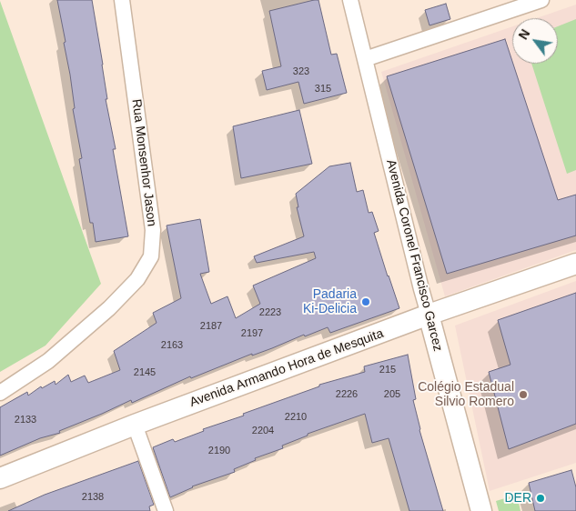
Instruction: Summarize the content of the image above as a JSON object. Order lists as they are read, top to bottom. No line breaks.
{"streets":{"main road":["Avenida Coronel Francisco Garcez","Avenida Armando Hora de Mesquita"],"street":["Rua Monsenhor Jason"]},"crossings":[["Avenida Coronel Francisco Garcez","Avenida Armando Hora de Mesquita"]],"places":["Padaria Ki-Delicia","Colégio Estadual Silvio Romero","DER"],"house_numbers":["323","315","2223","2187","2197","2163","215","2145","2226","205","2210","2133","2204","2190","2138"],"north":"top left"}
